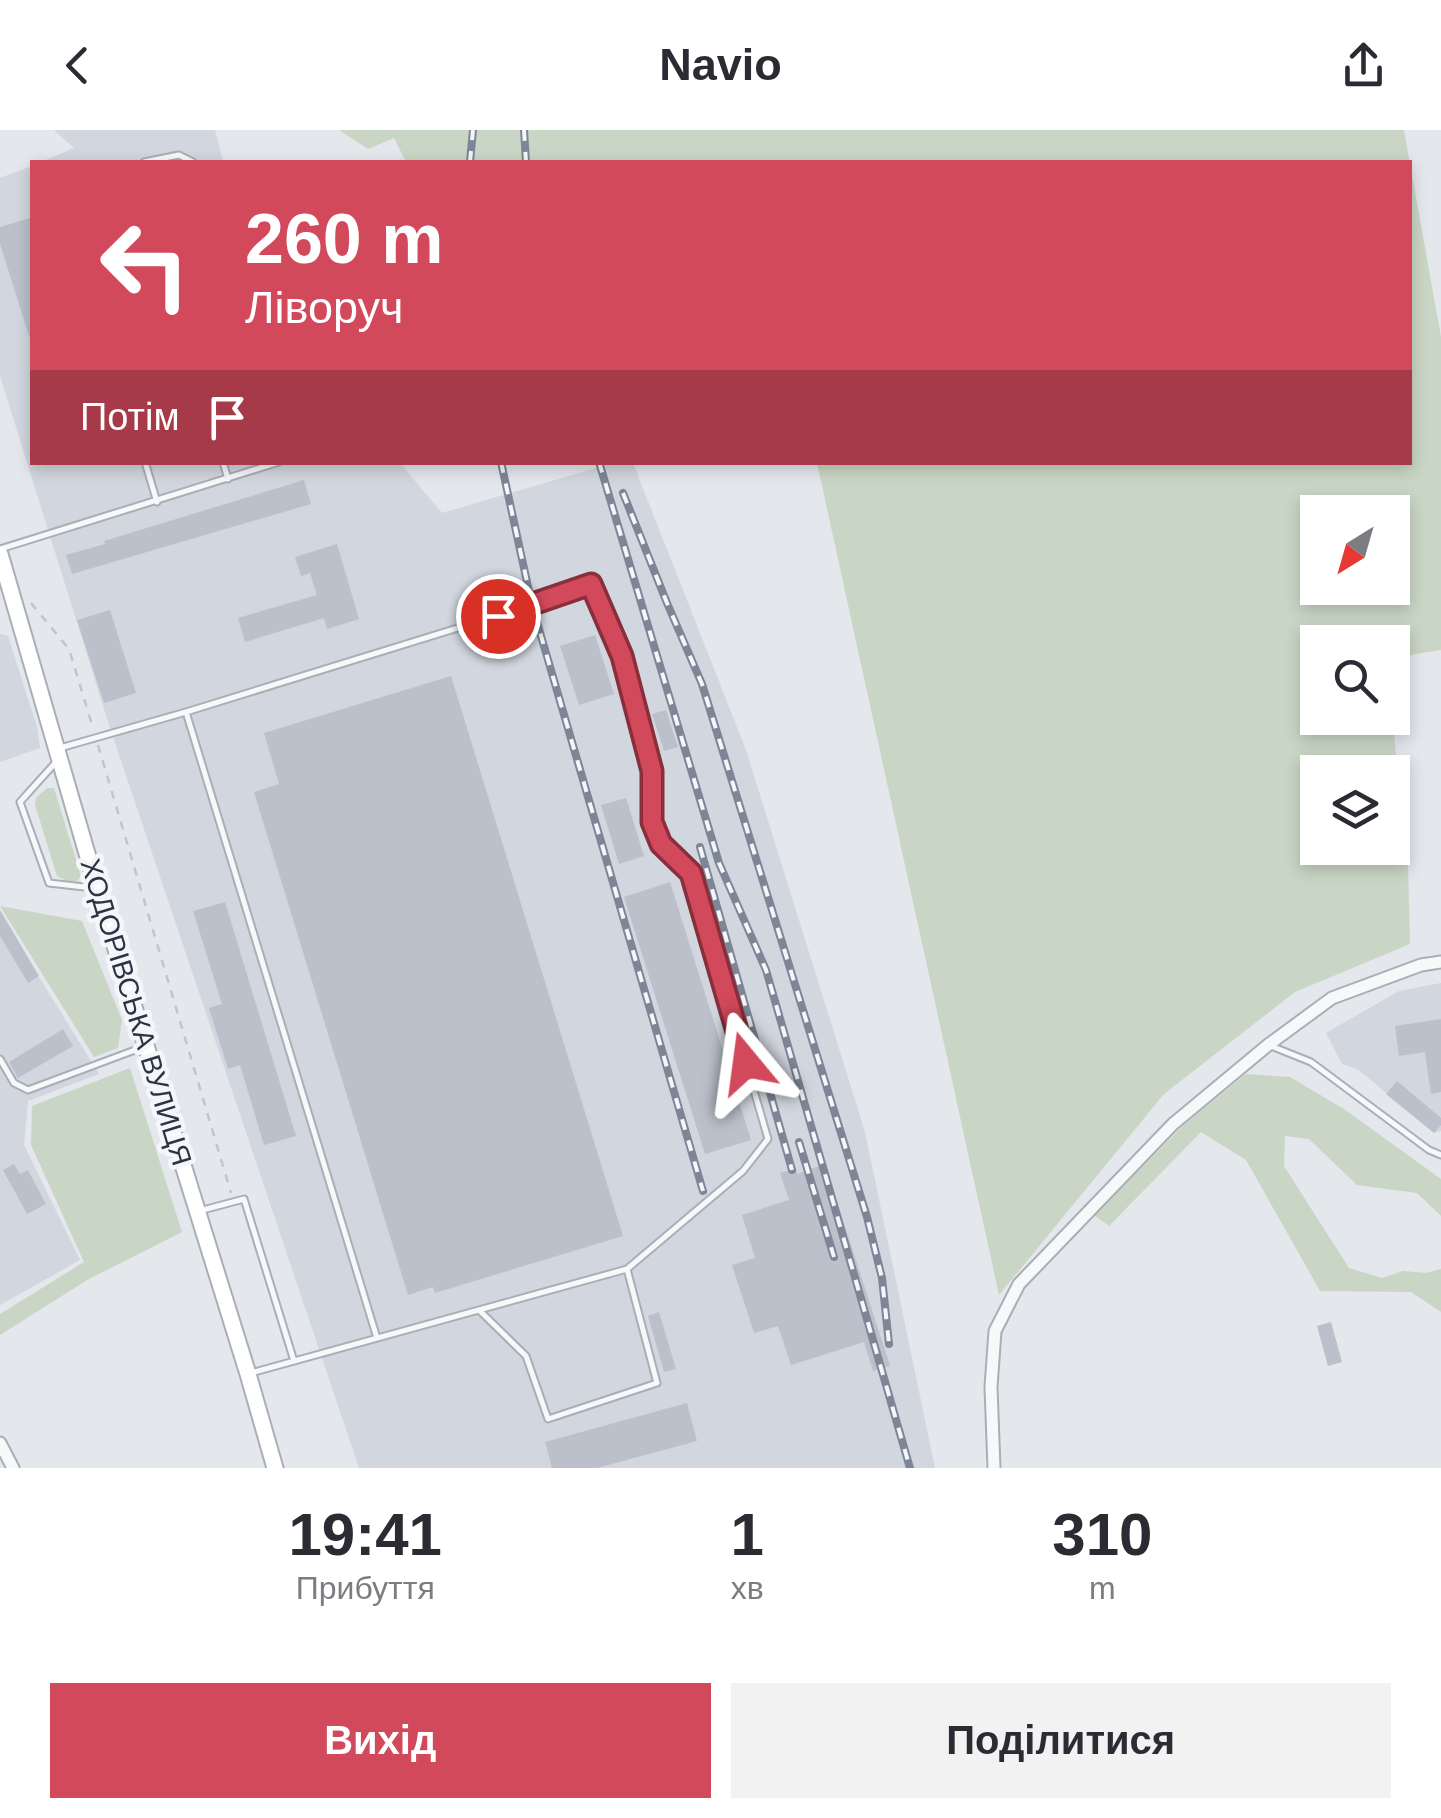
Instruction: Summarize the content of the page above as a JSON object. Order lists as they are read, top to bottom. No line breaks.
{"streets":{"main road":["ХОДОРІВСЬКА ВУЛИЦЯ"]},"north":"bottom left","page":{"header":"Navio","turn":["260 m","Ліворуч"],"then":"Потім","eta":["19:41","Прибуття","1","хв","310","m"],"buttons":["Вихід","Поділитися"]}}
